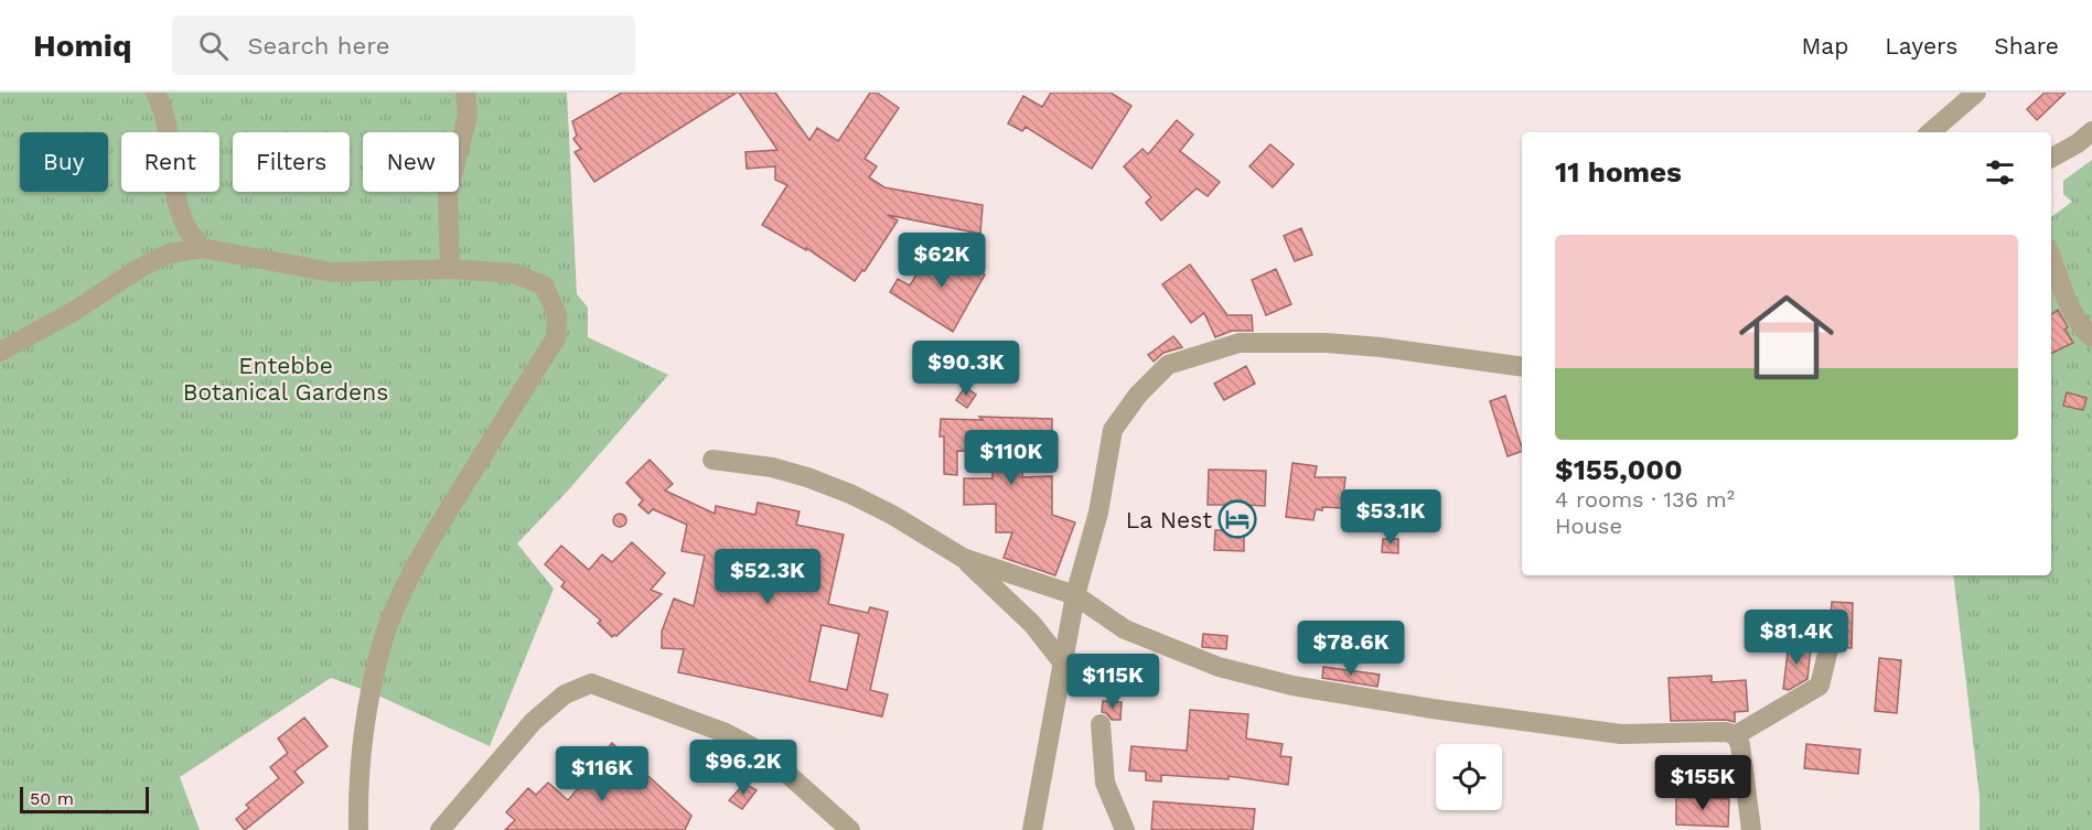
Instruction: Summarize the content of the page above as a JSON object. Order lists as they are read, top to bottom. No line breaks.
{"parks":["Entebbe Botanical Gardens"],"places":{"hotel":["La Nest"]},"scale_bar":"50 m","page":{"header":"Homiq","search":"Search here","nav":["Map","Layers","Share"],"chip":["Buy","Rent","Filters","New"],"heading":"11 homes","list":[{"name":"$155,000","note":"4 rooms · 136 m² · House"}],"price":["$62K","$90.3K","$110K","$53.1K","$52.3K","$81.4K","$78.6K","$115K","$96.2K","$116K","$155K"],"scale":"50 m"}}
